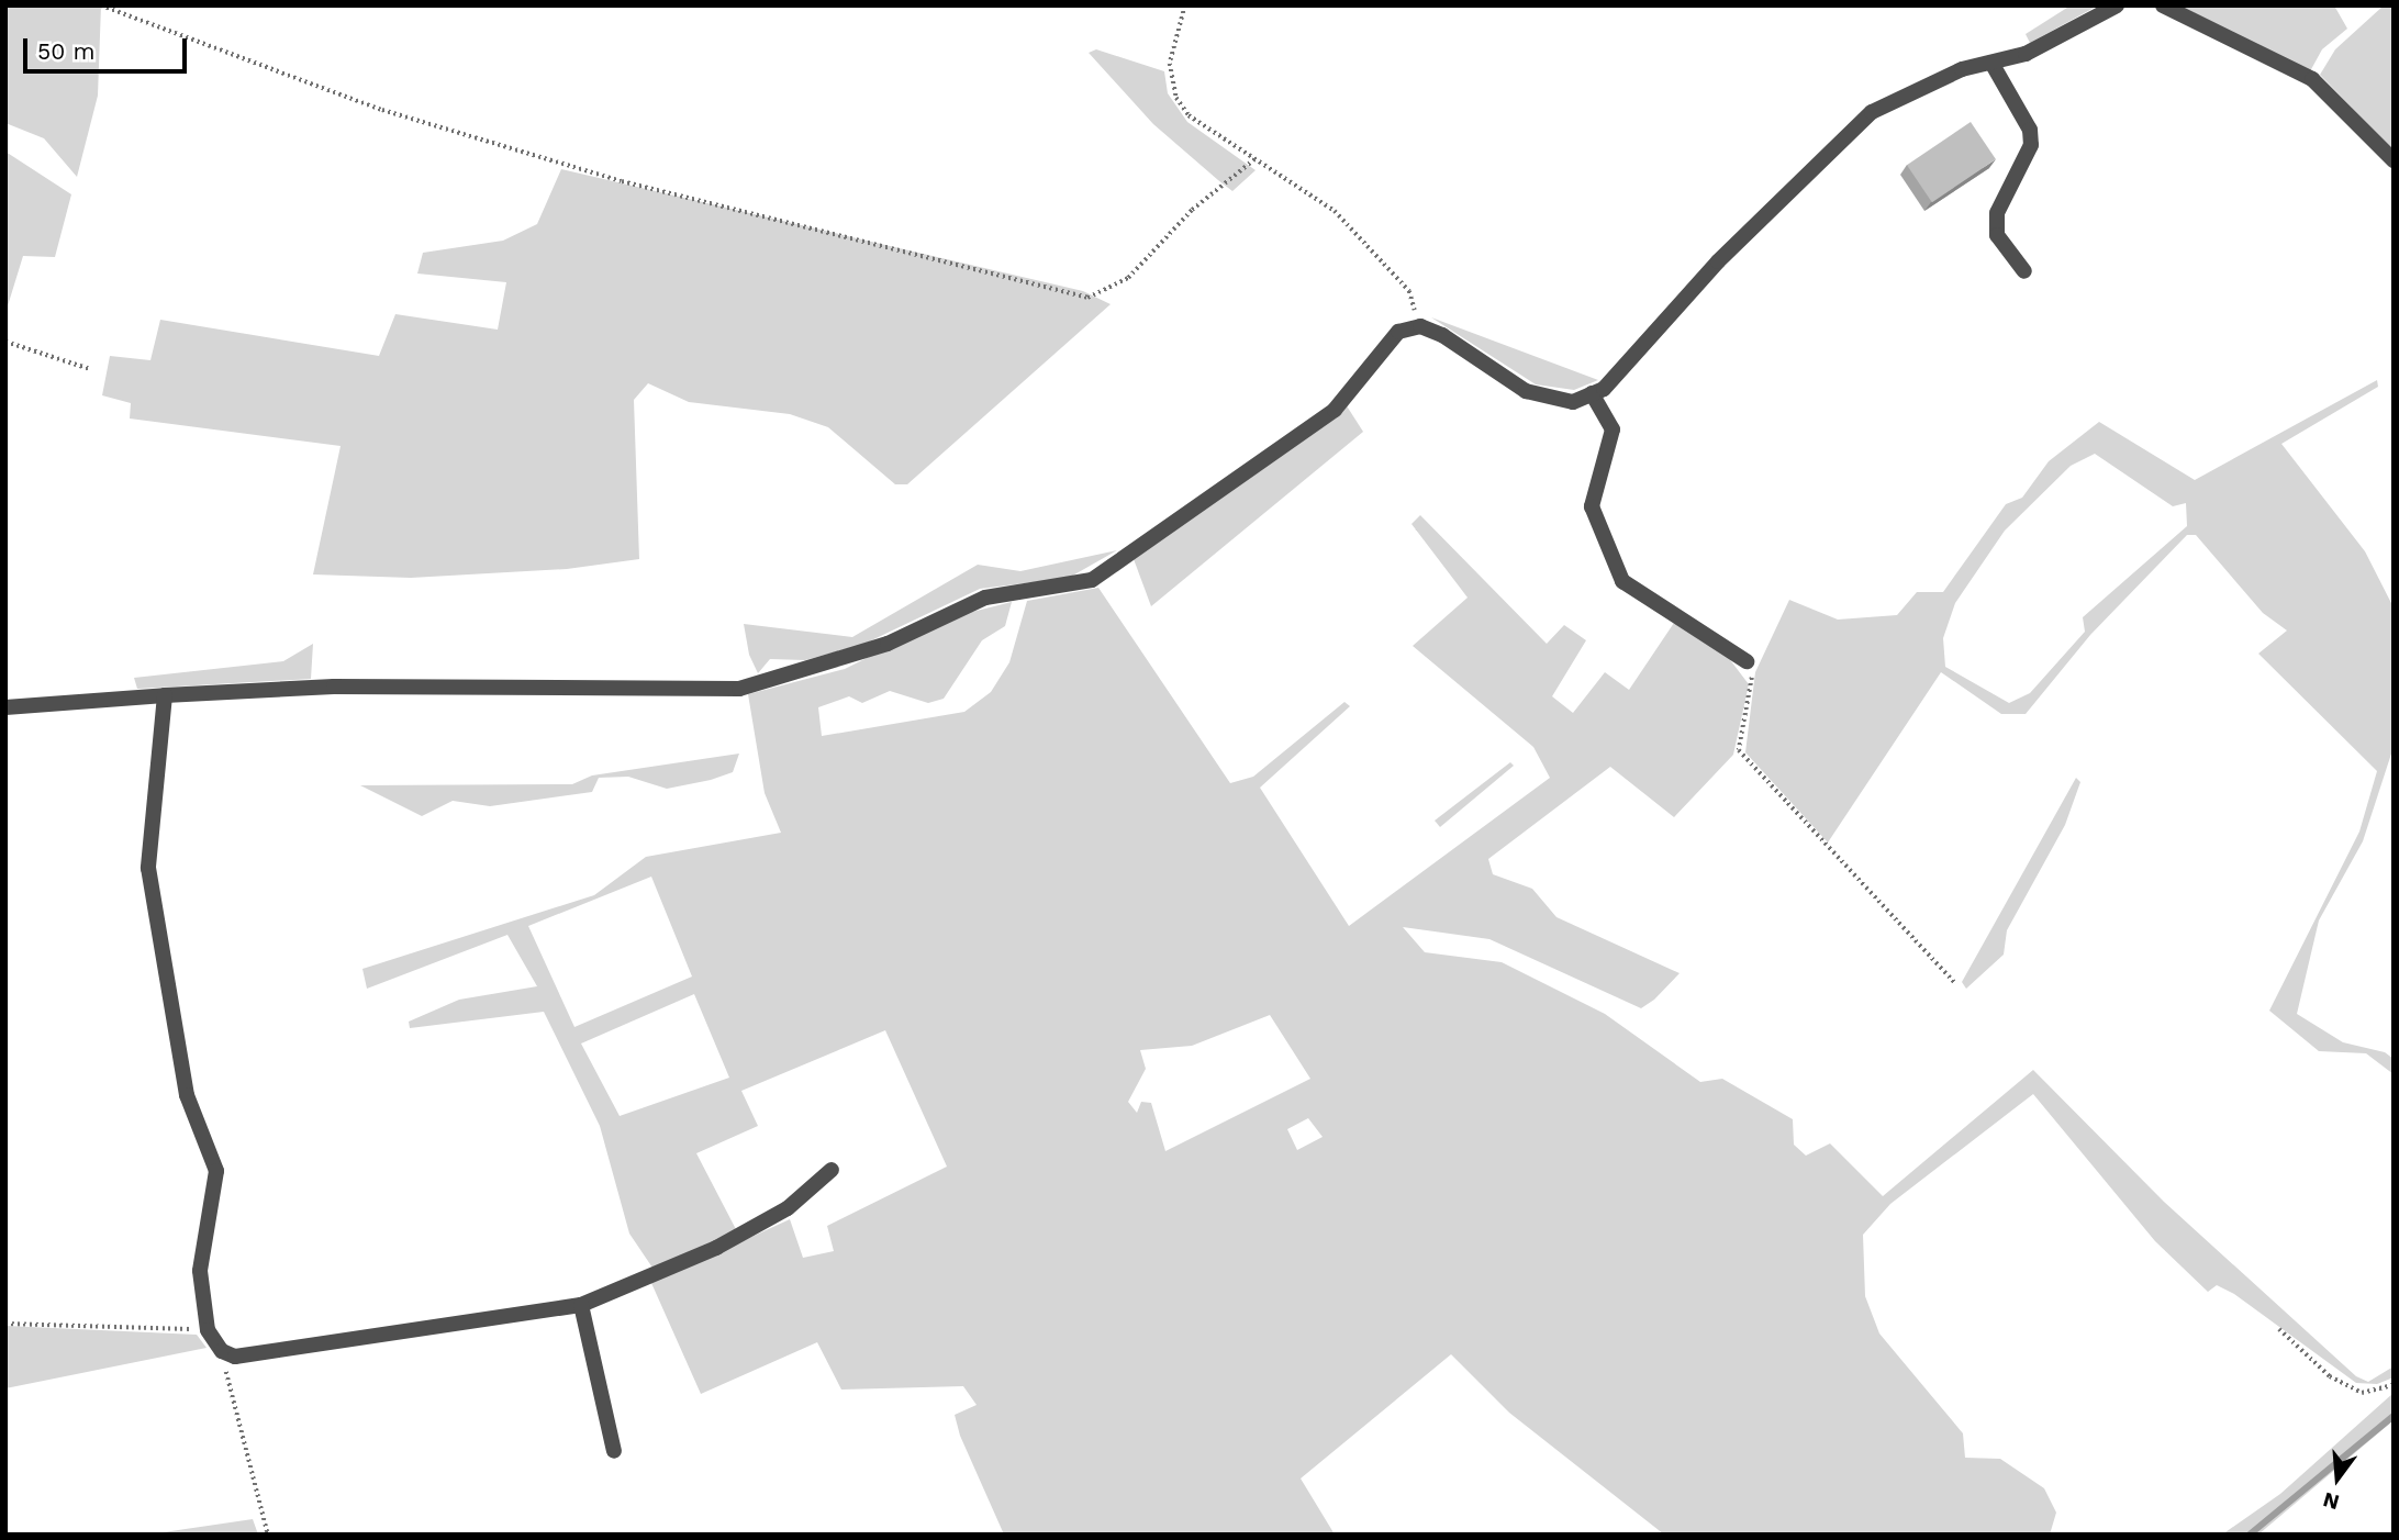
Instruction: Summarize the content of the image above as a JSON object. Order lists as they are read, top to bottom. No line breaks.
{"scale_bar":"50 m","north":"bottom"}
